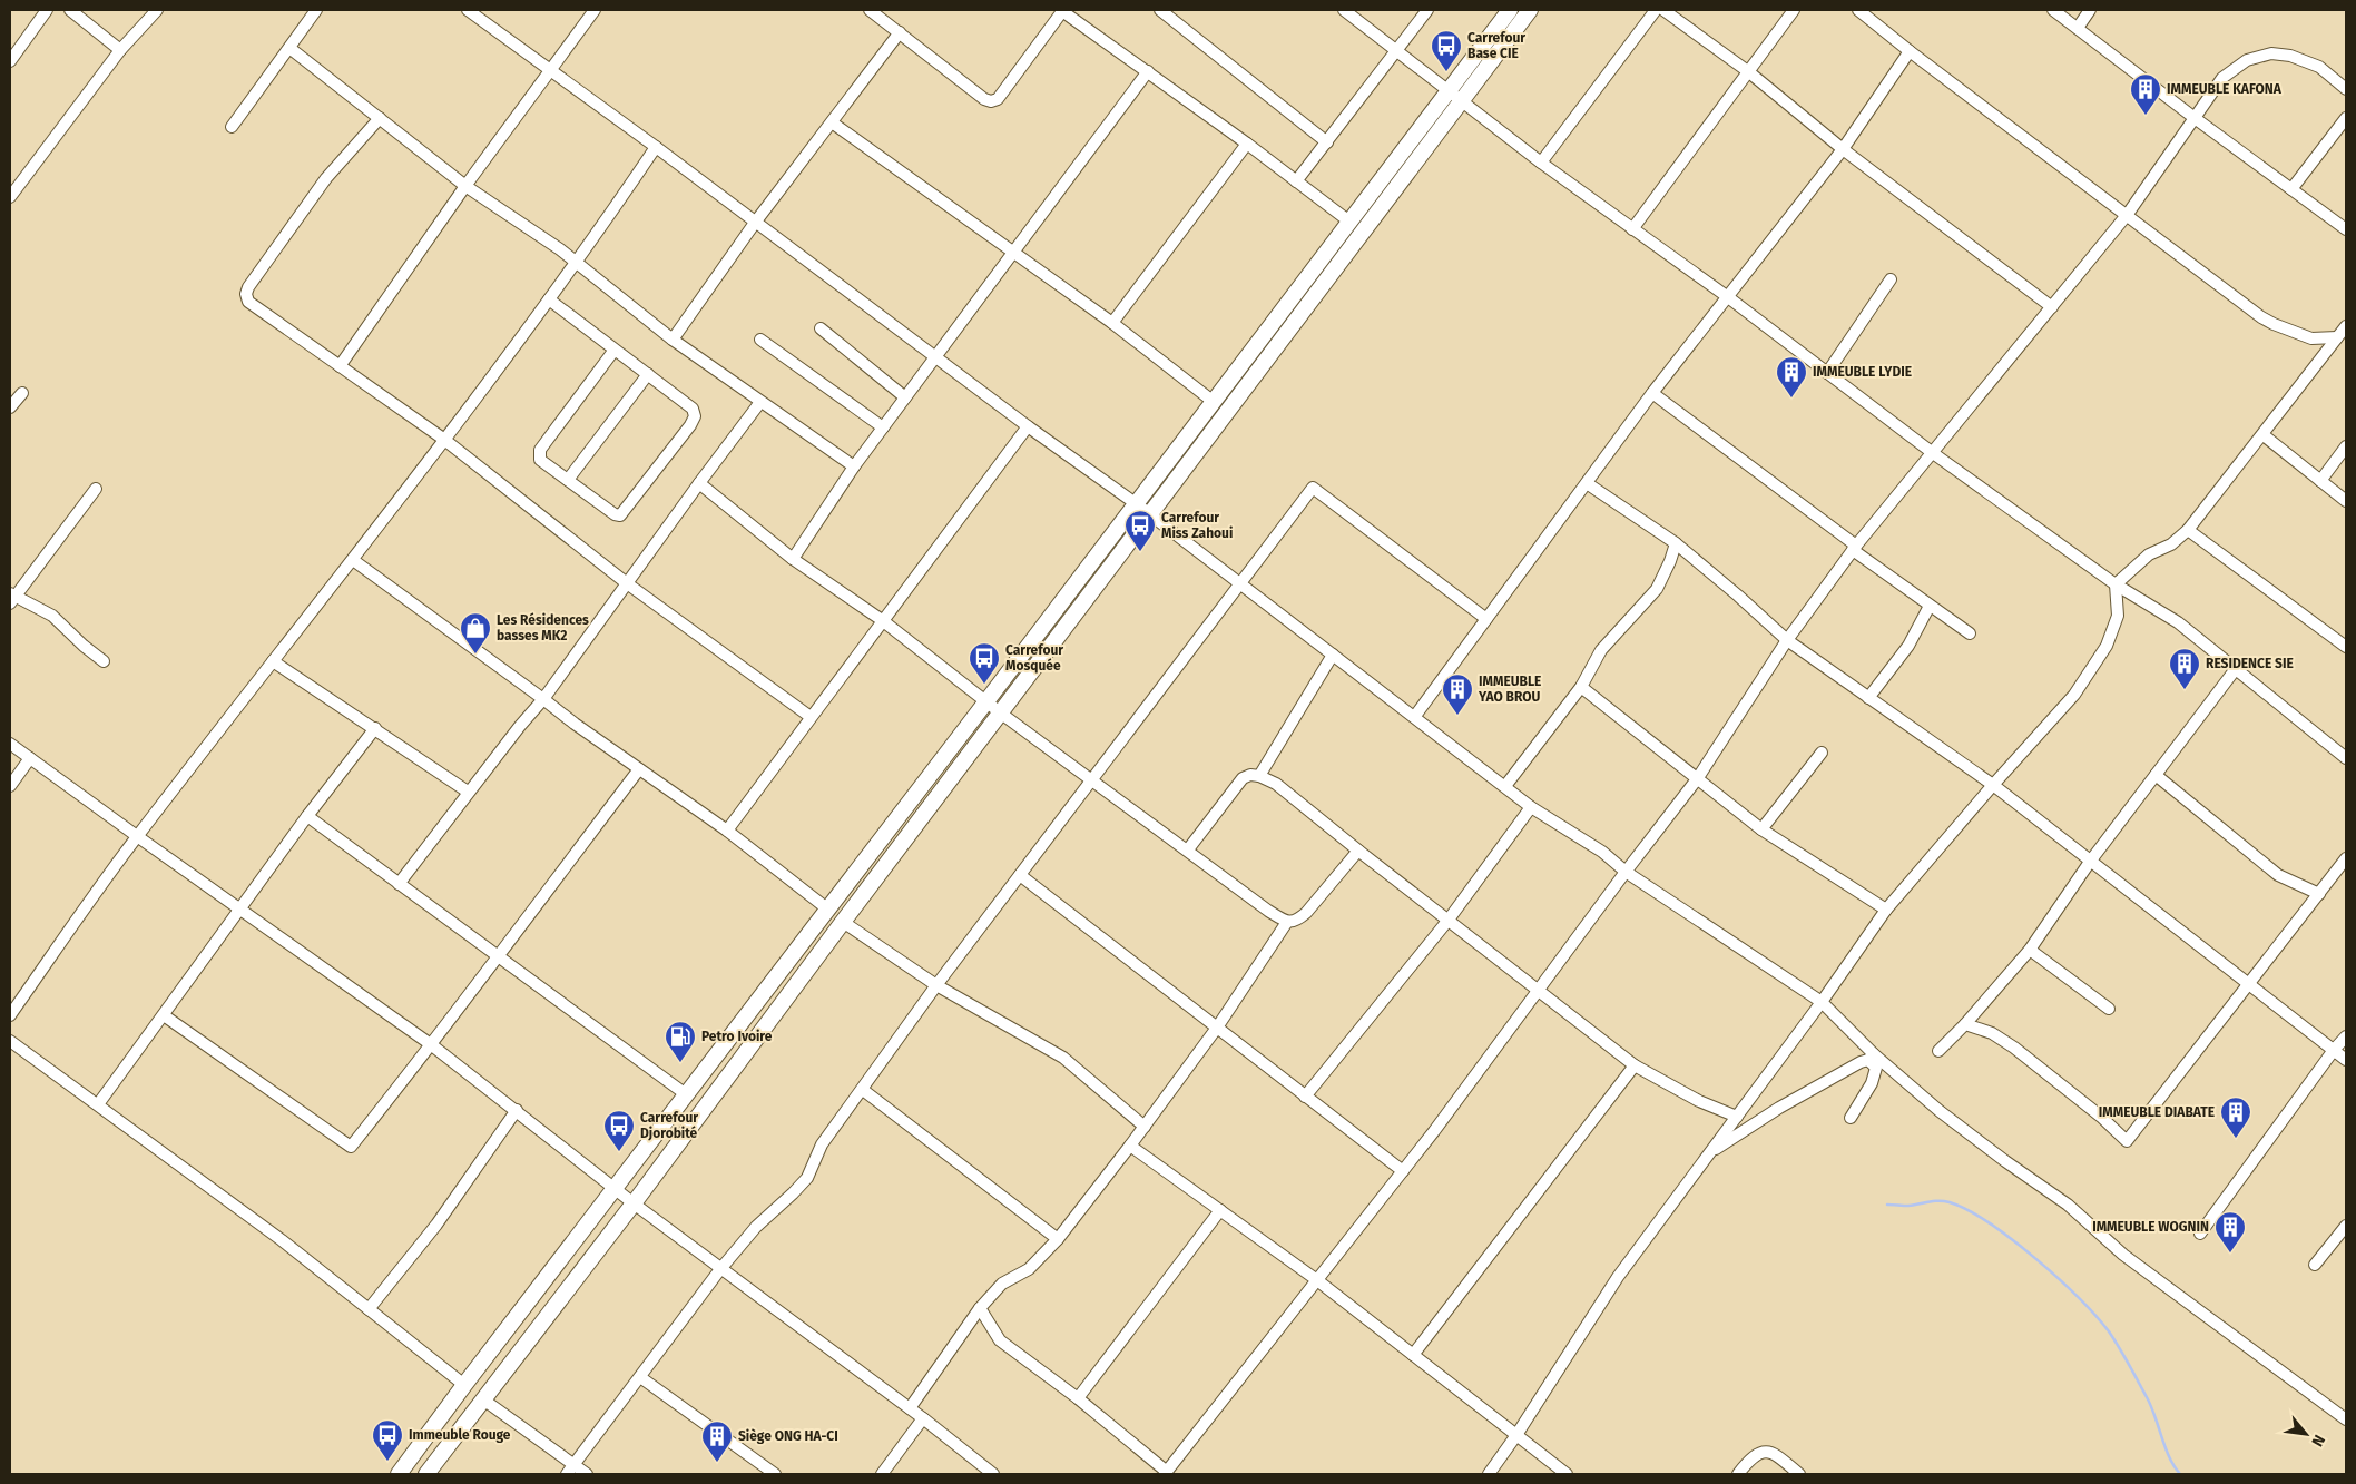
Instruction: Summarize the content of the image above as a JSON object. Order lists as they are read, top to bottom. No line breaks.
{"places":{"bus stop":["Carrefour Base CIE","Carrefour Miss Zahoui","Carrefour Mosquée","Carrefour Djorobité","Immeuble Rouge"],"building":["IMMEUBLE KAFONA","IMMEUBLE LYDIE","RESIDENCE SIE","IMMEUBLE YAO BROU","IMMEUBLE DIABATE","IMMEUBLE WOGNIN","Siège ONG HA-CI"],"shop":["Les Résidences basses MK2"],"fuel station":["Petro Ivoire"]},"north":"bottom right"}
